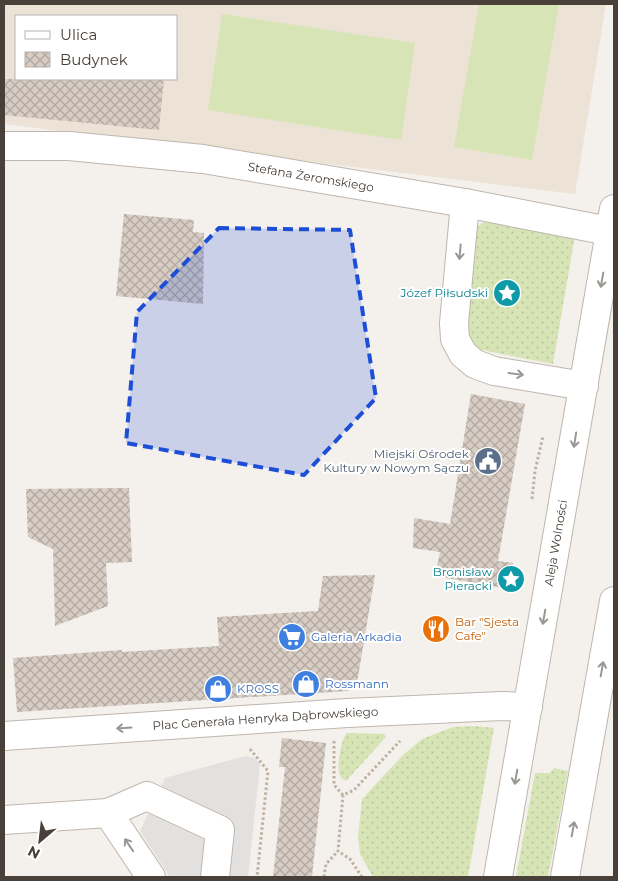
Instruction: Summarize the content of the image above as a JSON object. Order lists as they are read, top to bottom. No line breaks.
{"streets":{"street":["Stefana Żeromskiego","Aleja Wolności","Plac Generała Henryka Dąbrowskiego"]},"crossings":[["Stefana Żeromskiego","Aleja Wolności"],["Aleja Wolności","Plac Generała Henryka Dąbrowskiego"]],"one_way":["Plac Generała Henryka Dąbrowskiego"],"places":{"place":["Józef Piłsudski","Bronisław Pieracki"],"public building":["Miejski Ośrodek Kultury w Nowym Sączu"],"restaurant":["Bar \"Sjesta Cafe\""],"supermarket":["Galeria Arkadia"],"shop":["Rossmann","KROSS"]},"legend":["Ulica","Budynek"],"north":"bottom left"}
